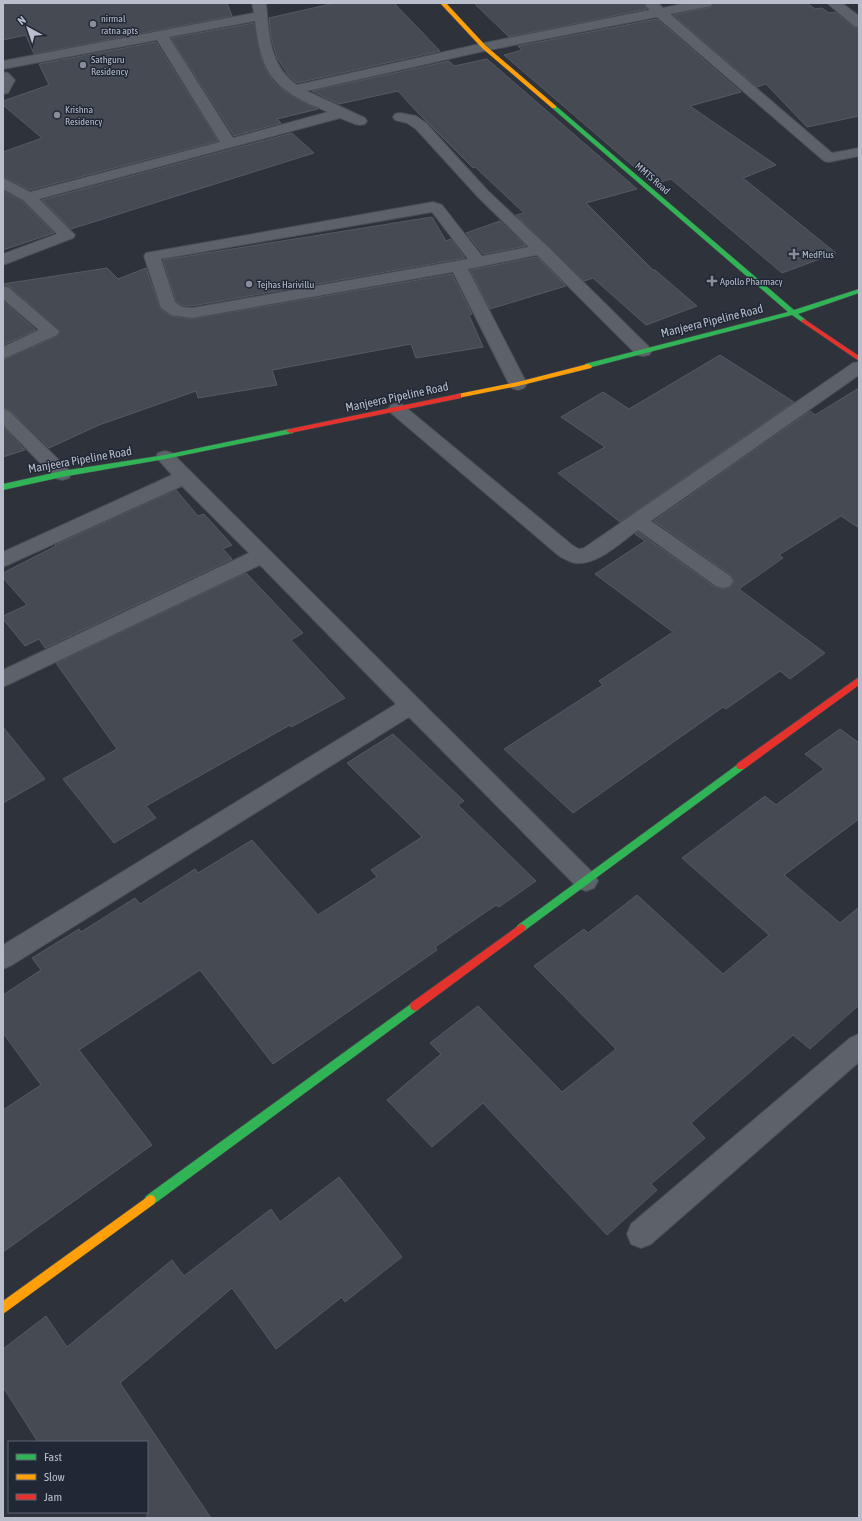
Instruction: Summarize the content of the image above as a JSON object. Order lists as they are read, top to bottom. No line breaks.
{"streets":{"street":["MMTS Road","Manjeera Pipeline Road"]},"crossings":[["MMTS Road","Manjeera Pipeline Road"]],"places":{"other":["nirmal ratna apts","Sathguru Residency","Krishna Residency","Tejhas Harivillu"],"health":["MedPlus","Apollo Pharmacy"]},"legend":["Fast","Slow","Jam"],"north":"top left"}
